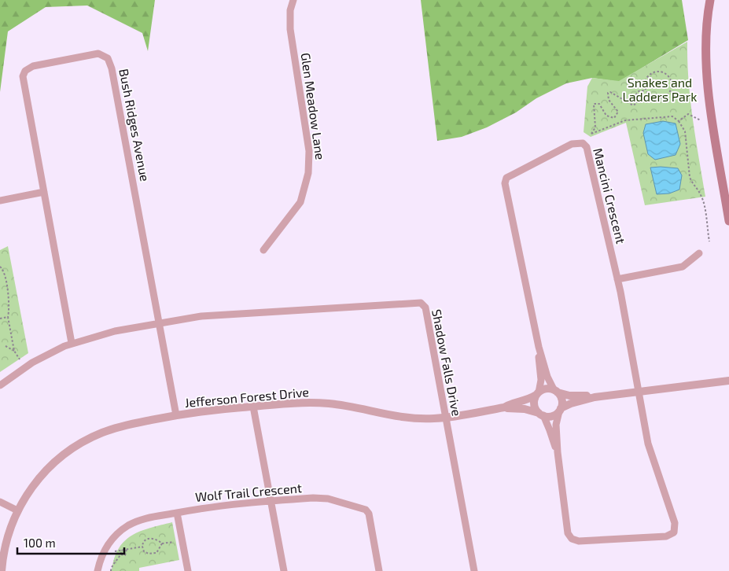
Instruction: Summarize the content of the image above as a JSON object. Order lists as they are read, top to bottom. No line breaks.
{"streets":{"street":["Glen Meadow Lane","Bush Ridges Avenue","Mancini Crescent","Shadow Falls Drive","Jefferson Forest Drive","Wolf Trail Crescent"]},"crossings":[["Bush Ridges Avenue","Shadow Falls Drive"],["Bush Ridges Avenue","Jefferson Forest Drive"],["Mancini Crescent","Jefferson Forest Drive"],["Shadow Falls Drive","Jefferson Forest Drive"]],"parks":["Snakes and Ladders Park"],"scale_bar":"100 m"}
